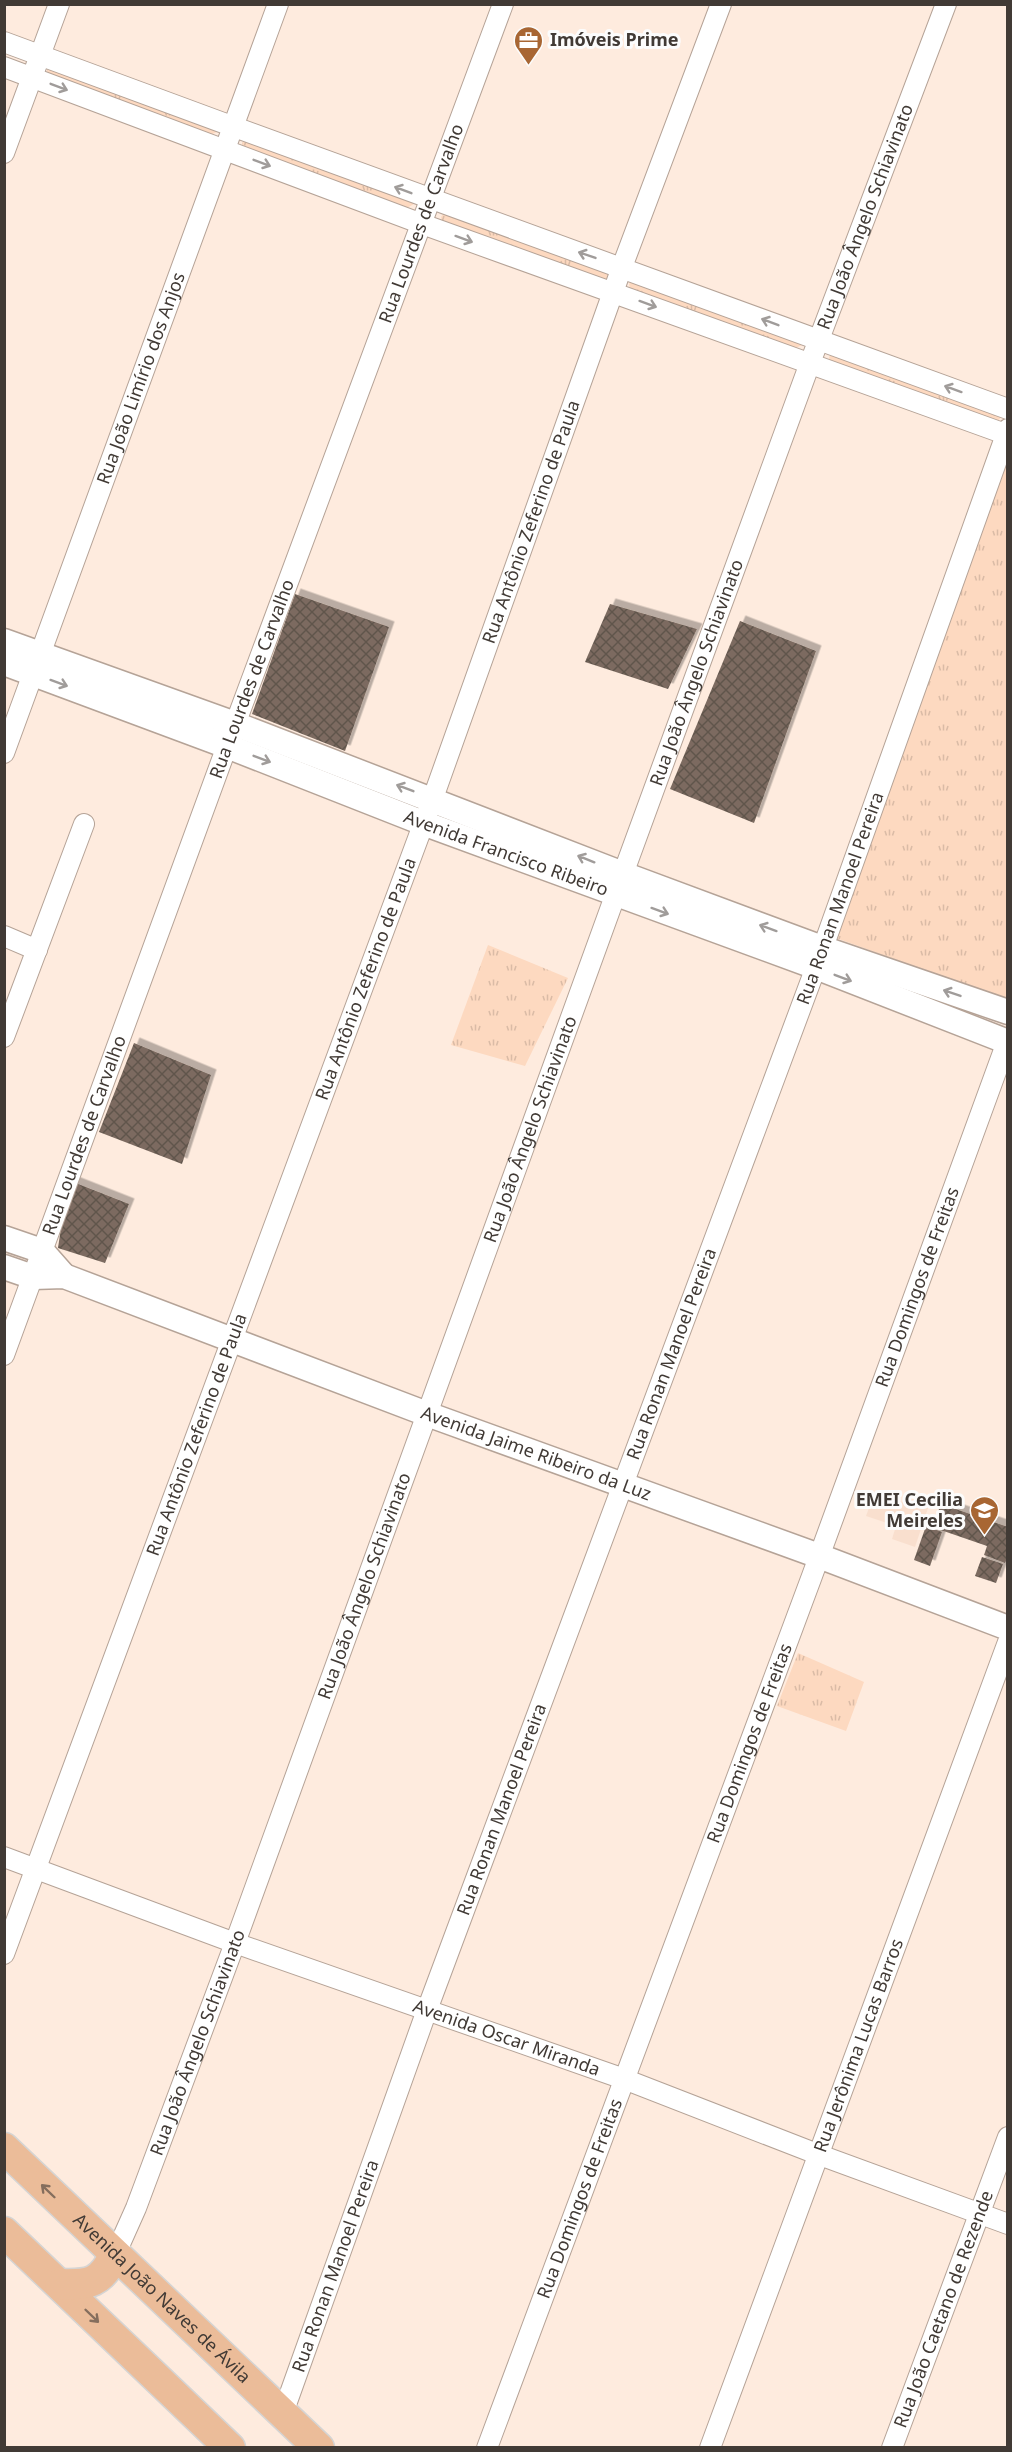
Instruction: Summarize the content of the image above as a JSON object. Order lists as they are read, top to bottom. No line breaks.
{"streets":{"main road":["Avenida João Naves de Ávila"],"street":["Rua João Ângelo Schiavinato","Rua Lourdes de Carvalho","Rua João Limírio dos Anjos","Rua Antônio Zeferino de Paula","Avenida Francisco Ribeiro","Rua Ronan Manoel Pereira","Rua Domingos de Freitas","Avenida Jaime Ribeiro da Luz","Avenida Oscar Miranda","Rua Jerônima Lucas Barros","Rua João Caetano de Rezende"]},"crossings":[["Rua João Ângelo Schiavinato","Avenida Francisco Ribeiro"],["Rua João Ângelo Schiavinato","Avenida Jaime Ribeiro da Luz"],["Rua João Ângelo Schiavinato","Avenida Oscar Miranda"],["Rua João Ângelo Schiavinato","Avenida João Naves de Ávila"],["Rua Lourdes de Carvalho","Avenida Francisco Ribeiro"],["Rua Lourdes de Carvalho","Avenida Jaime Ribeiro da Luz"],["Rua João Limírio dos Anjos","Avenida Francisco Ribeiro"],["Rua Antônio Zeferino de Paula","Avenida Francisco Ribeiro"],["Rua Antônio Zeferino de Paula","Avenida Jaime Ribeiro da Luz"],["Rua Antônio Zeferino de Paula","Avenida Oscar Miranda"],["Avenida Francisco Ribeiro","Rua Ronan Manoel Pereira"],["Avenida Francisco Ribeiro","Rua Domingos de Freitas"],["Rua Ronan Manoel Pereira","Avenida Jaime Ribeiro da Luz"],["Rua Ronan Manoel Pereira","Avenida Oscar Miranda"],["Rua Ronan Manoel Pereira","Avenida João Naves de Ávila"],["Rua Domingos de Freitas","Avenida Jaime Ribeiro da Luz"],["Rua Domingos de Freitas","Avenida Oscar Miranda"],["Avenida Oscar Miranda","Rua Jerônima Lucas Barros"],["Avenida Oscar Miranda","Rua João Caetano de Rezende"]],"places":{"office":["Imóveis Prime"],"school or university":["EMEI Cecilia Meireles"]}}
